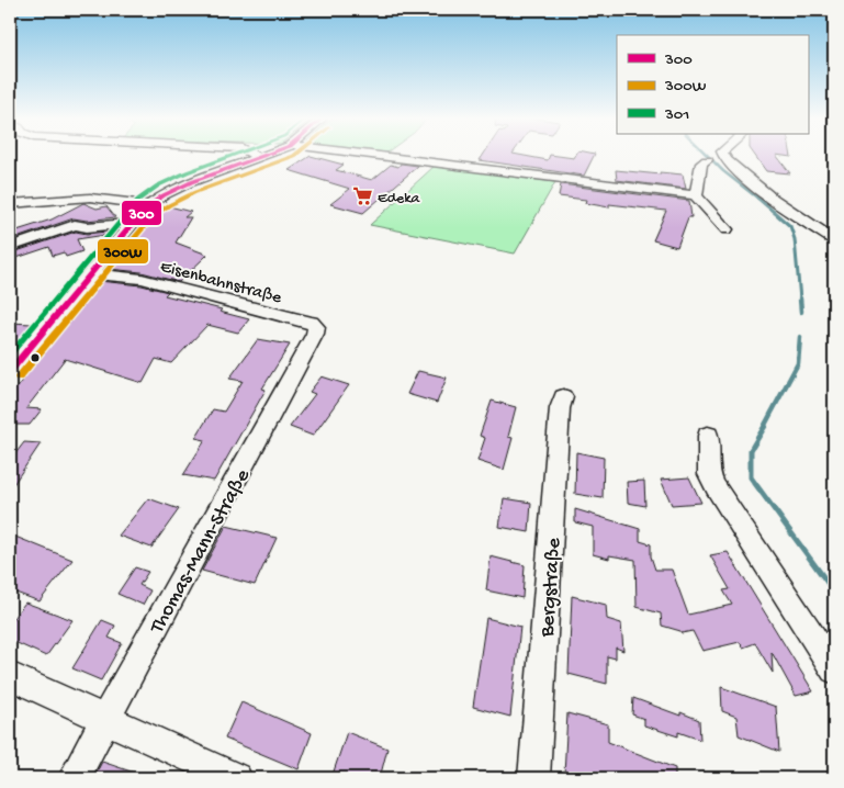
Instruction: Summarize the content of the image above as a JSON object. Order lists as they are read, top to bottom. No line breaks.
{"streets":{"street":["Eisenbahnstraße","Thomas-Mann-Straße","Bergstraße"]},"crossings":[["Eisenbahnstraße","Thomas-Mann-Straße"]],"places":{"supermarket":["Edeka"]},"lines":["transit line 300","transit line 300W","transit line 301"],"legend":["300","300W","301"]}
